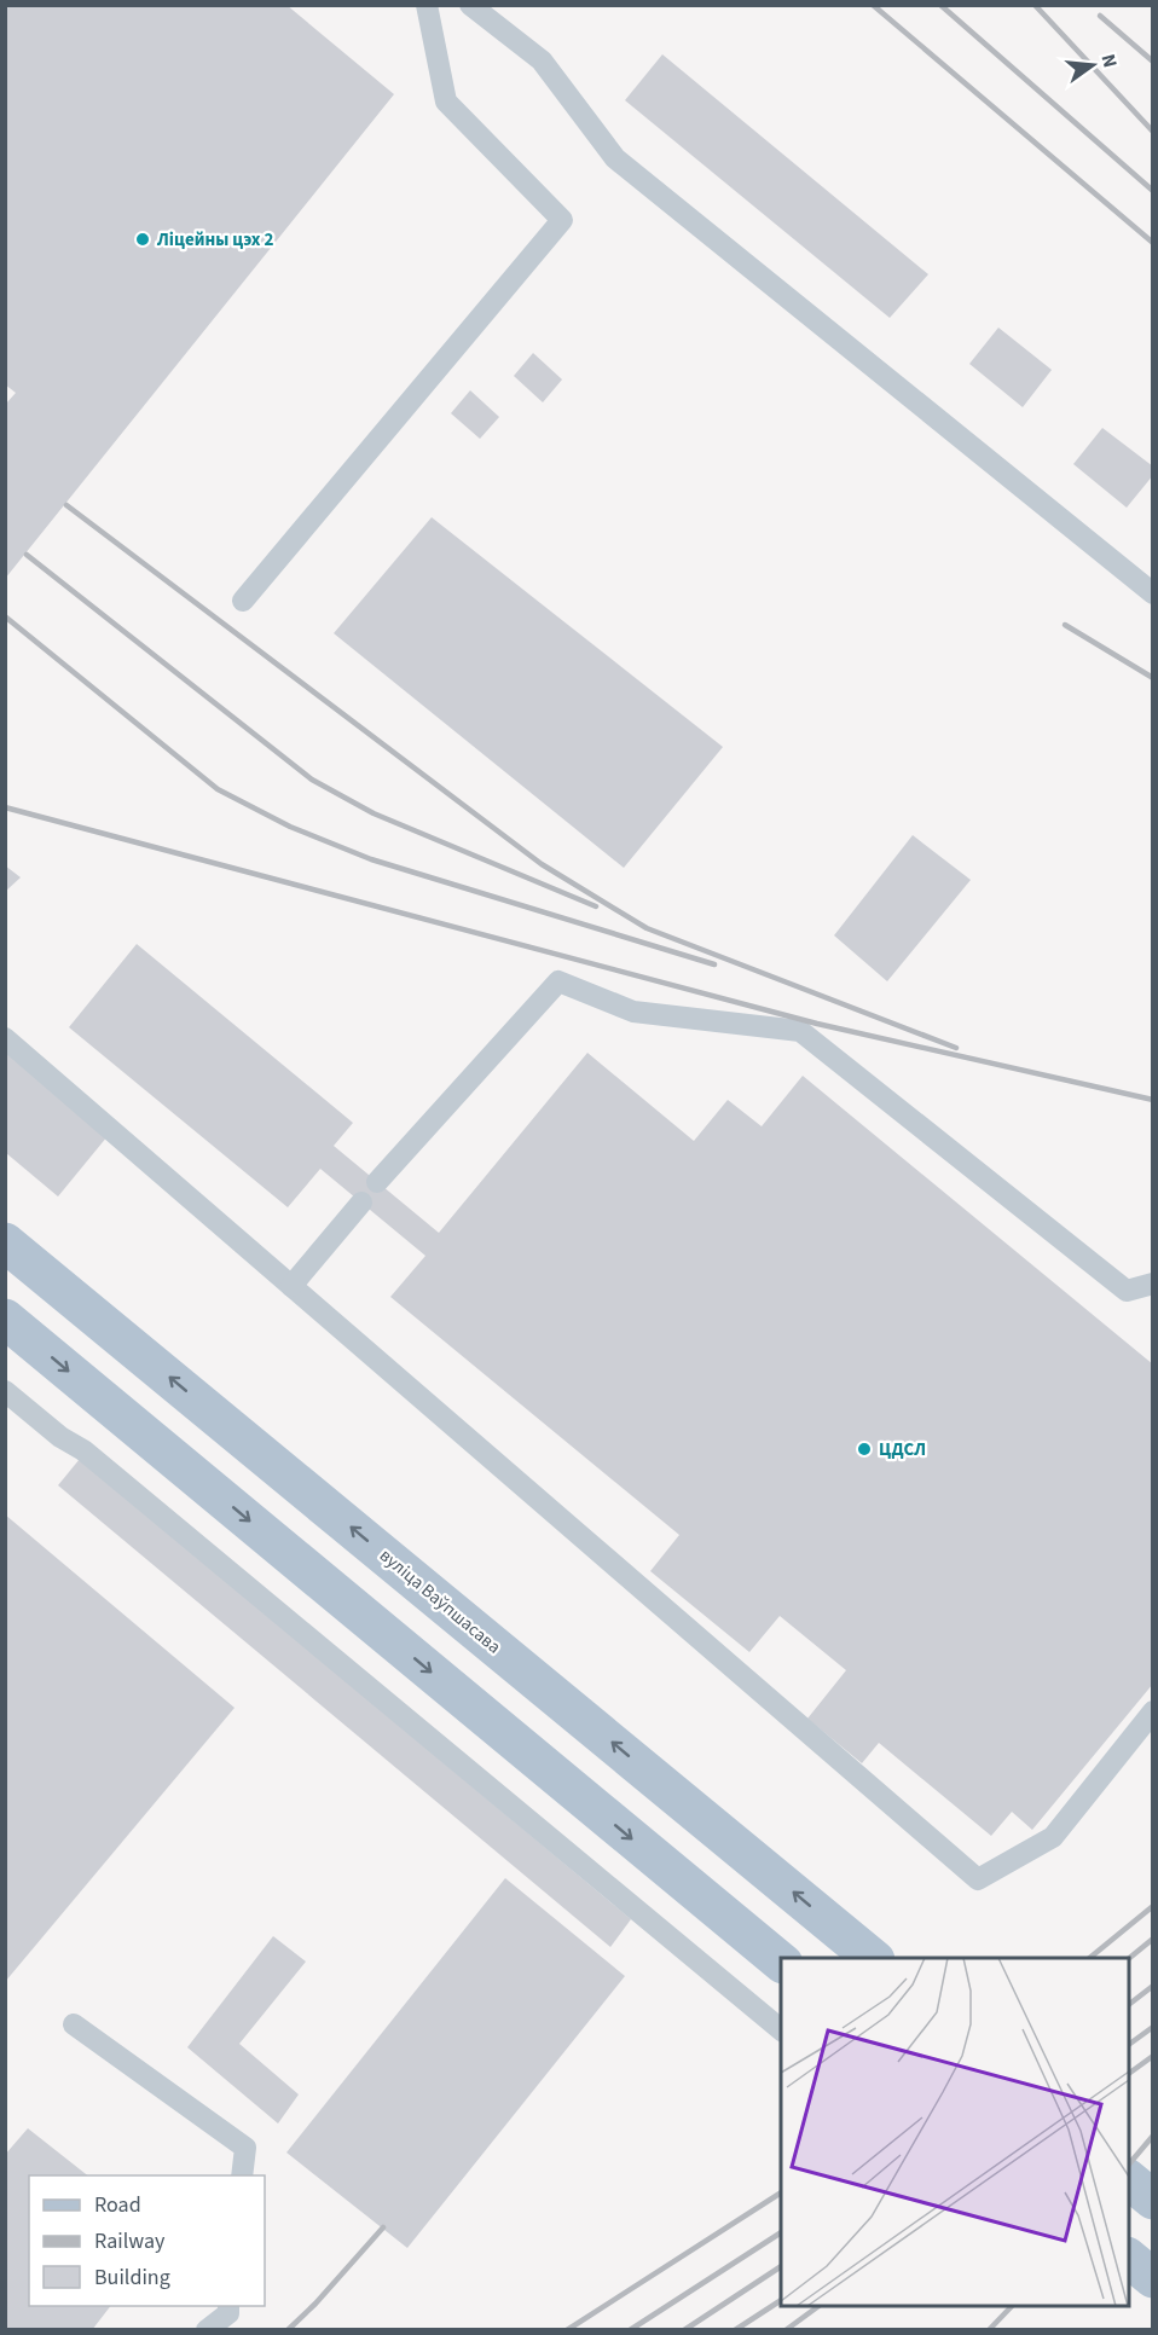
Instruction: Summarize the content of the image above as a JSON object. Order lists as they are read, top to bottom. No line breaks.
{"streets":{"main road":["вуліца Ваўпшасава"]},"places":["Ліцейны цэх 2","ЦДСЛ"],"legend":["Road","Railway","Building"],"north":"right"}
